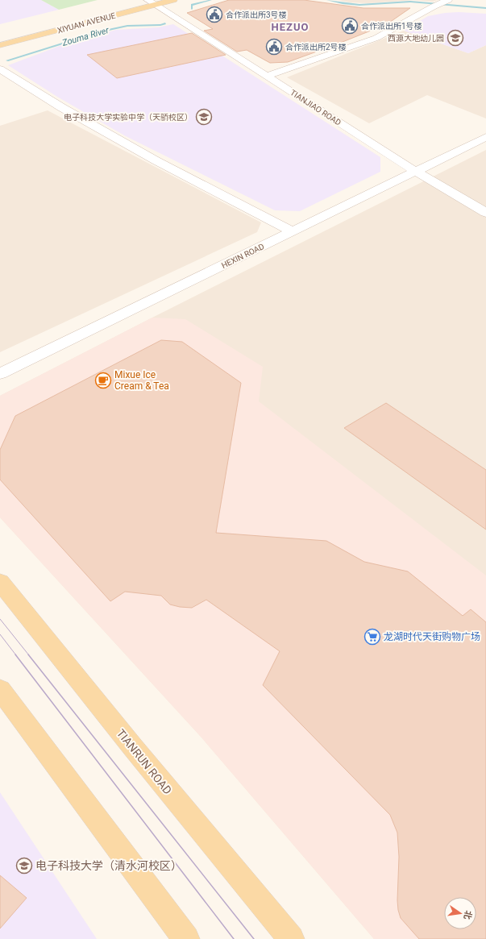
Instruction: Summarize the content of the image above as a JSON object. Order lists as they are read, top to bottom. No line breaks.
{"streets":{"main road":["XIYUAN AVENUE","TIANRUN ROAD"],"street":["TIANJIAO ROAD","HEXIN ROAD"]},"crossings":[["XIYUAN AVENUE","TIANJIAO ROAD"],["TIANJIAO ROAD","HEXIN ROAD"]],"districts":["HEZUO"],"water":["Zouma River"],"places":{"public building":["合作派出所3号楼","合作派出所1号楼","合作派出所2号楼"],"school or university":["西源大地幼儿园","电子科技大学实验中学（天骄校区）","电子科技大学（清水河校区）"],"cafe":["Mixue Ice Cream & Tea"],"supermarket":["龙湖时代天街购物广场"]},"north":"right"}
